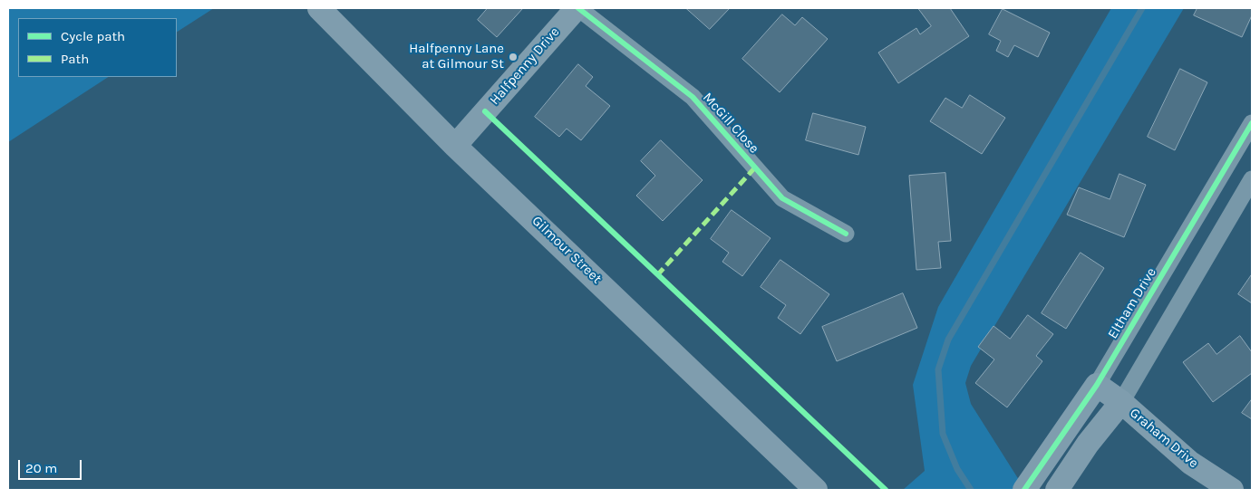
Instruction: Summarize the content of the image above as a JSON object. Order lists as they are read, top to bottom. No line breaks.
{"streets":{"main road":["Halfpenny Drive","Gilmour Street","Eltham Drive","Graham Drive"],"street":["McGill Close"]},"crossings":[["Halfpenny Drive","McGill Close"],["Halfpenny Drive","Gilmour Street"],["Eltham Drive","Graham Drive"]],"places":["Halfpenny Lane at Gilmour St"],"legend":["Cycle path","Path"],"scale_bar":"20 m"}
